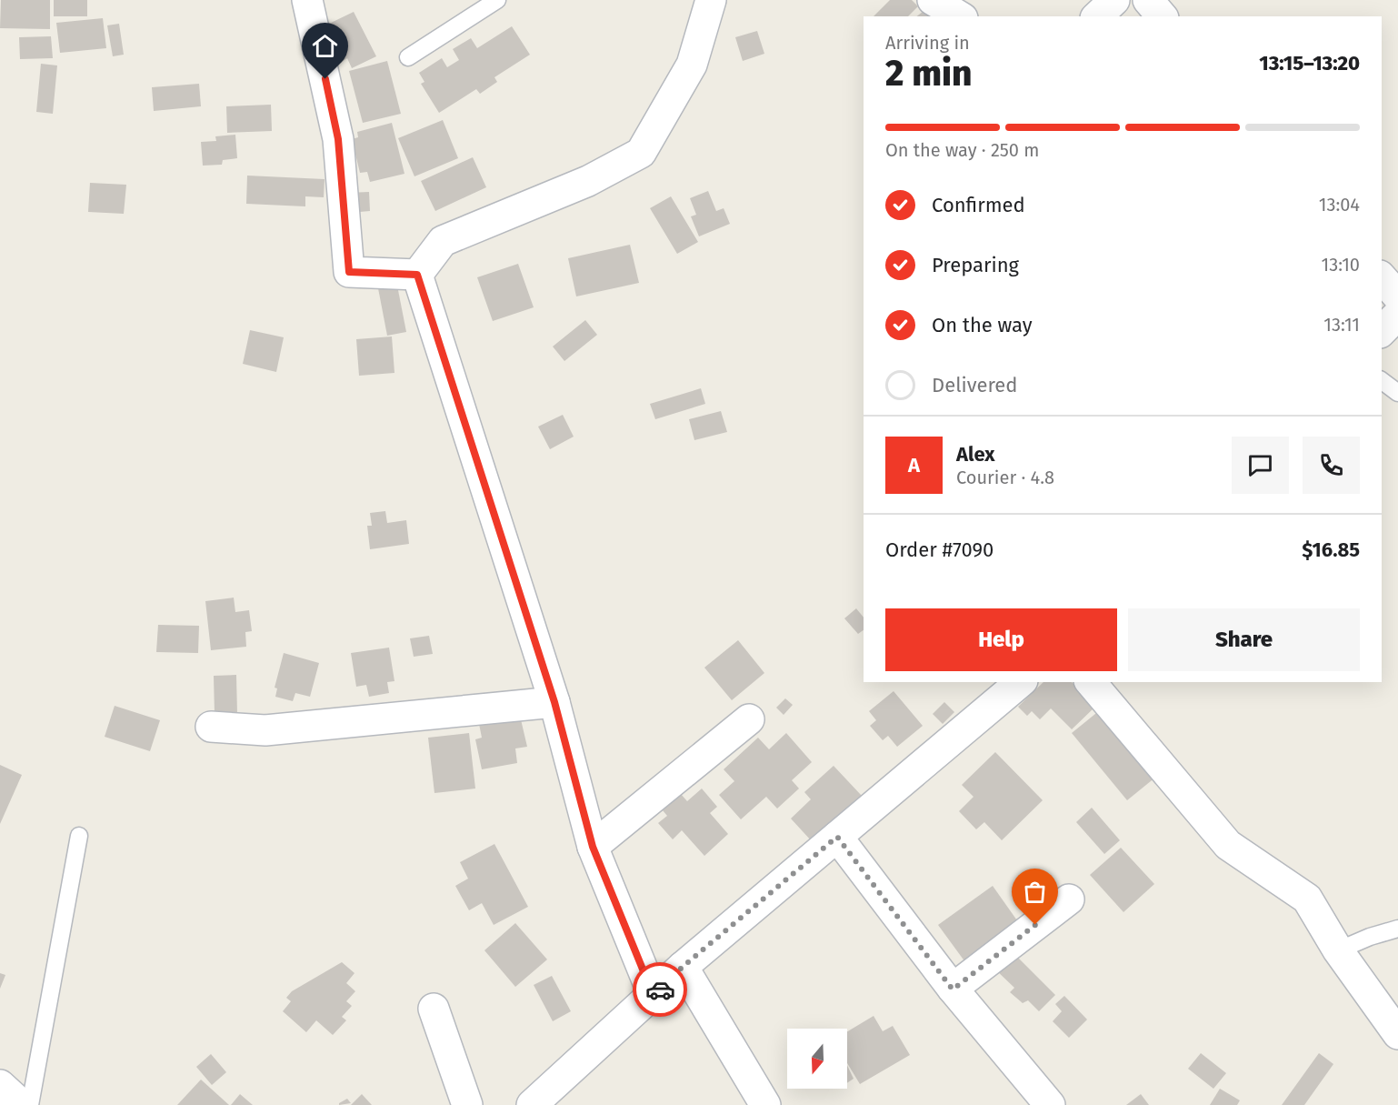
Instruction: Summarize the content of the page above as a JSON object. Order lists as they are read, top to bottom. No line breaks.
{"north":"bottom","page":{"heading":["2 min","Arriving in","13:15–13:20"],"panel":["Alex","Courier · 4.8","Order #7090","$16.85"],"bar":"On the way · 250 m","list":[["Confirmed","13:04"],["Preparing","13:10"],["On the way","13:11"],"Delivered"],"round":"A","buttons":["Help","Share"]}}
